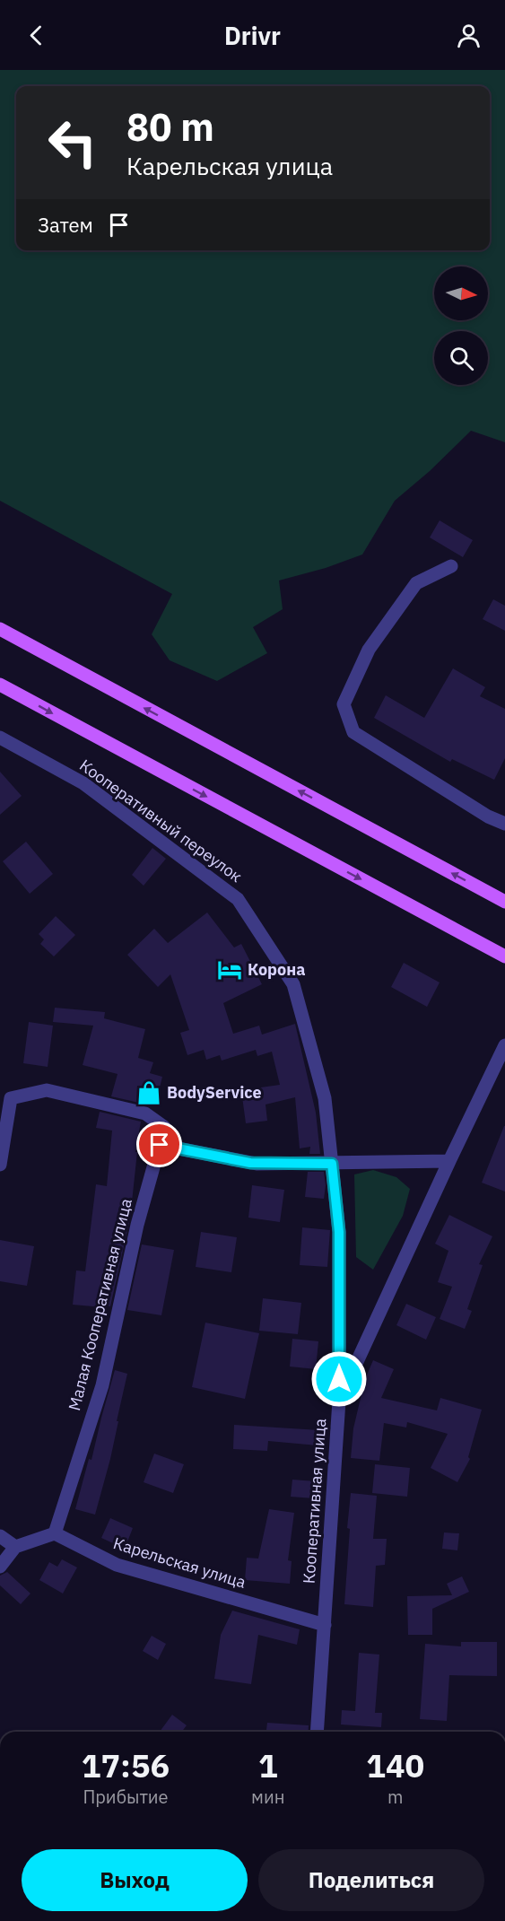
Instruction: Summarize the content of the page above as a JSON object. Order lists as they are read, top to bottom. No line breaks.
{"streets":{"street":["Кооперативный переулок","Малая Кооперативная улица","Кооперативная улица","Карельская улица"]},"crossings":[["Кооперативный переулок","Кооперативная улица"],["Малая Кооперативная улица","Карельская улица"],["Кооперативная улица","Карельская улица"]],"places":{"hotel":["Корона"],"shop":["BodyService"]},"north":"right","page":{"header":"Drivr","turn":["80 m","Карельская улица"],"then":"Затем","eta":["17:56","Прибытие","1","мин","140","m"],"buttons":["Выход","Поделиться"]}}
